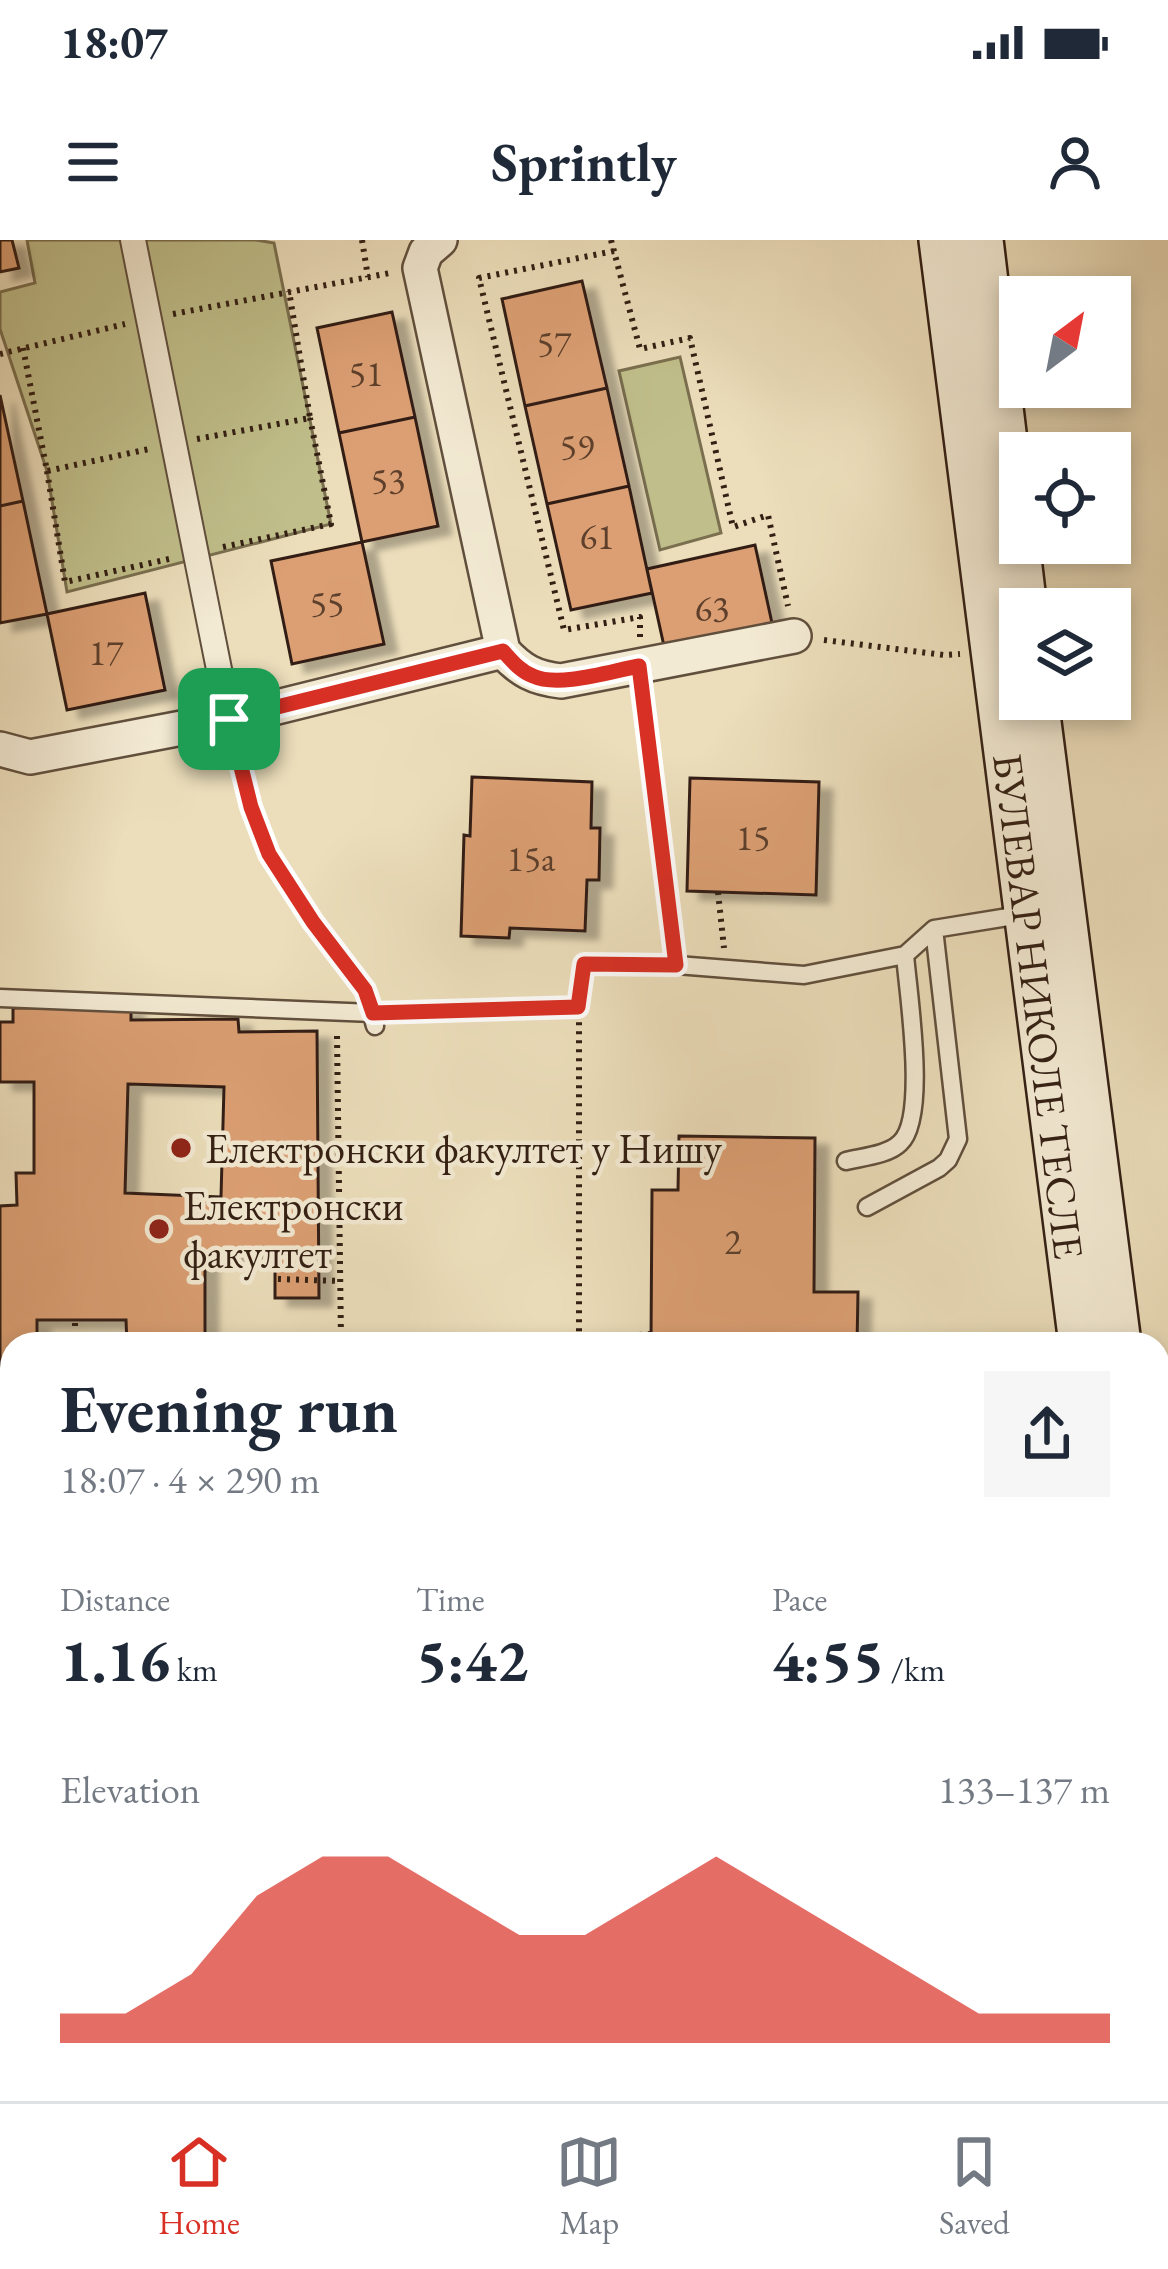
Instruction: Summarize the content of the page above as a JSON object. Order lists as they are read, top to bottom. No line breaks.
{"streets":{"main road":["БУЛЕВАР НИКОЛЕ ТЕСЛЕ"]},"places":["Електронски факултет у Нишу","Електронски факултет"],"house_numbers":["57","51","59","53","61","55","63","17","15","15a","2"],"north":"top right","page":{"status":"18:07","header":"Sprintly","heading":["Evening run","18:07 · 4 × 290 m"],"stats":[["Distance","1.16 km"],["Time","5:42"],["Pace","4:55 /km"]],"chart":["Elevation","133–137 m"],"tabs":["Home","Map","Saved"]}}
